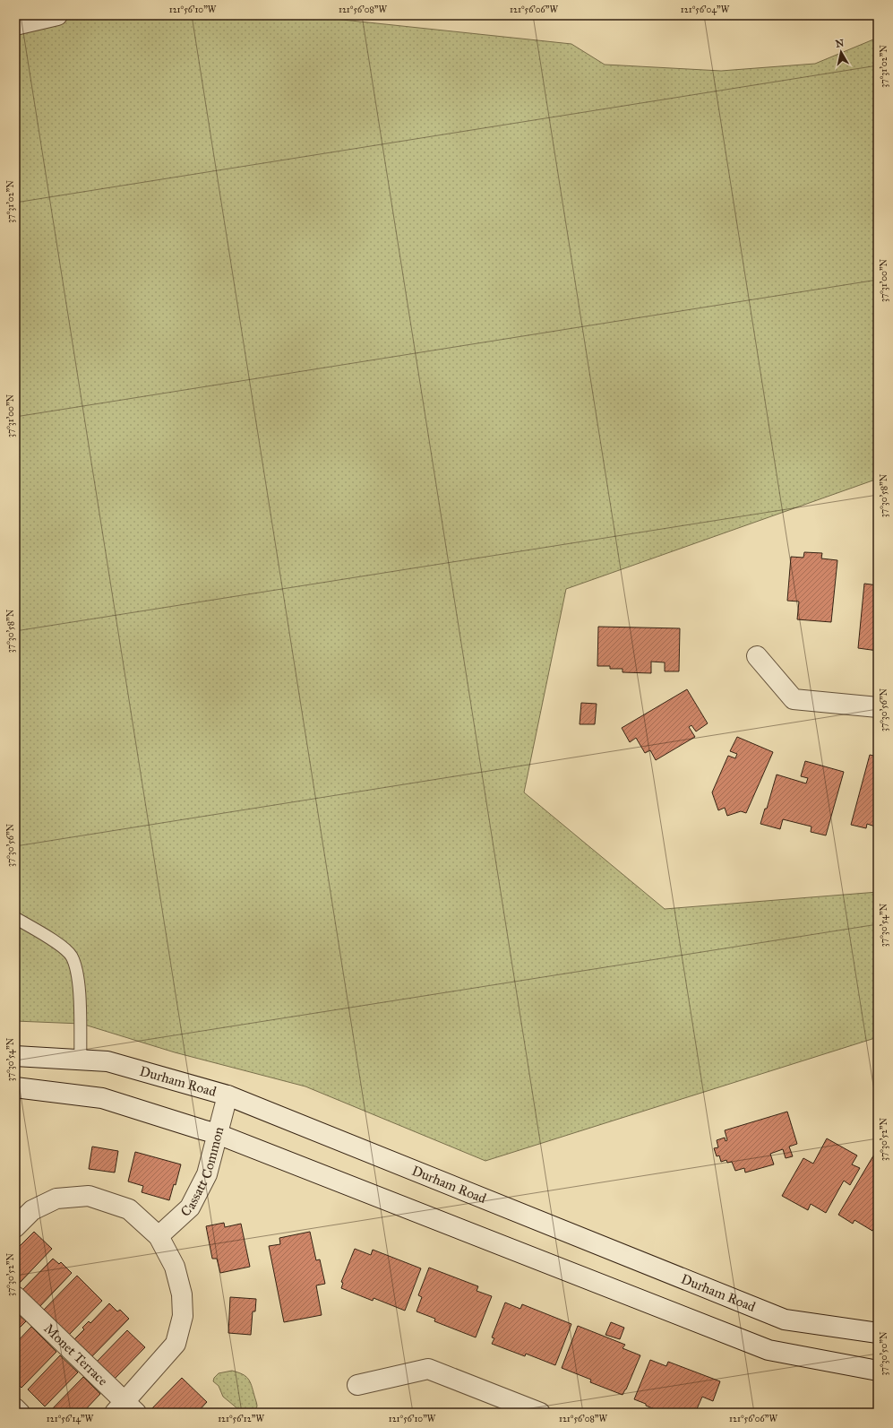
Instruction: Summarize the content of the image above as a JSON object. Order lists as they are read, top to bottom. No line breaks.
{"streets":{"main road":["Durham Road","Cassatt Common","Monet Terrace"]},"crossings":[["Durham Road","Cassatt Common"]],"north":"top","coordinates":["121°56'10\"W","121°56'08\"W","121°56'06\"W","121°56'04\"W","37°31'02\"N","37°31'00\"N","37°30'58\"N","37°30'56\"N","37°30'54\"N","37°30'52\"N","37°30'50\"N","121°56'14\"W","121°56'12\"W"]}
